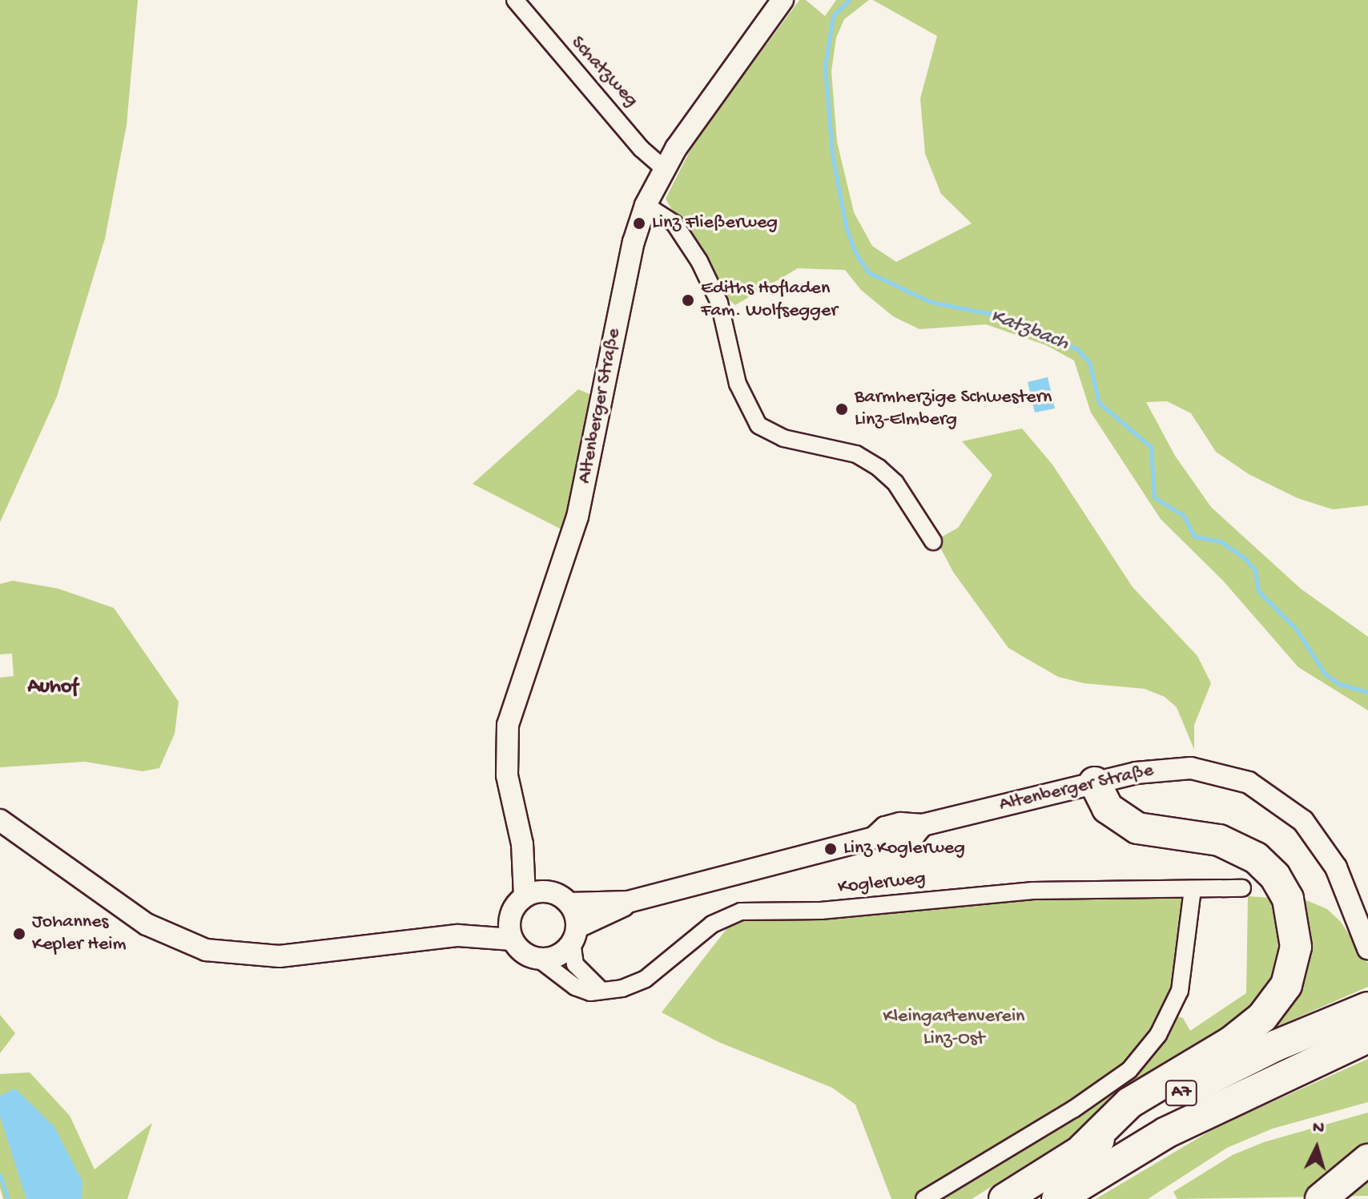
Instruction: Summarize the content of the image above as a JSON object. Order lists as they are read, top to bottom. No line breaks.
{"streets":{"highway":["A7"],"street":["Schatzweg","Altenberger Straße","Koglerweg"]},"crossings":[["Schatzweg","Altenberger Straße"],["Altenberger Straße","Koglerweg"]],"districts":["Auhof"],"water":["Katzbach"],"parks":["Kleingartenverein Linz-Ost"],"places":["Linz Fließerweg","Ediths Hofladen Fam. Wolfsegger","Barmherzige Schwestern Linz-Elmberg","Linz Koglerweg","Johannes Kepler Heim"],"north":"top"}
